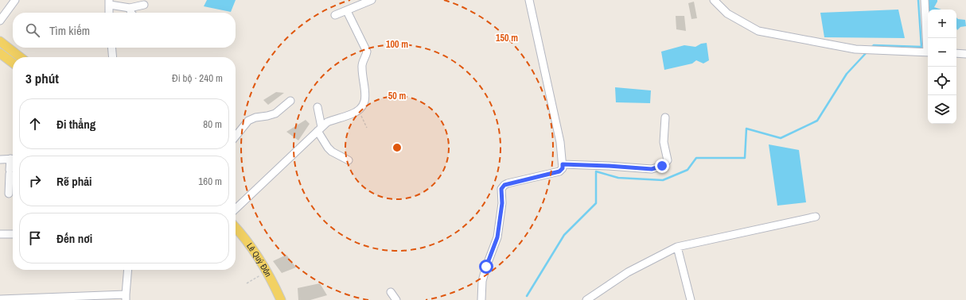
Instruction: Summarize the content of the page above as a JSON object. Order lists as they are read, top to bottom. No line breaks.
{"streets":{"main road":["Lê Quý Đôn"]},"page":{"map_buttons":["+","−"],"search":"Tìm kiếm","heading":["3 phút","Đi bộ · 240 m"],"list":[["Đi thẳng","80 m"],["Rẽ phải","160 m"],"Đến nơi"]},"rings":["150 m","100 m","50 m"]}
